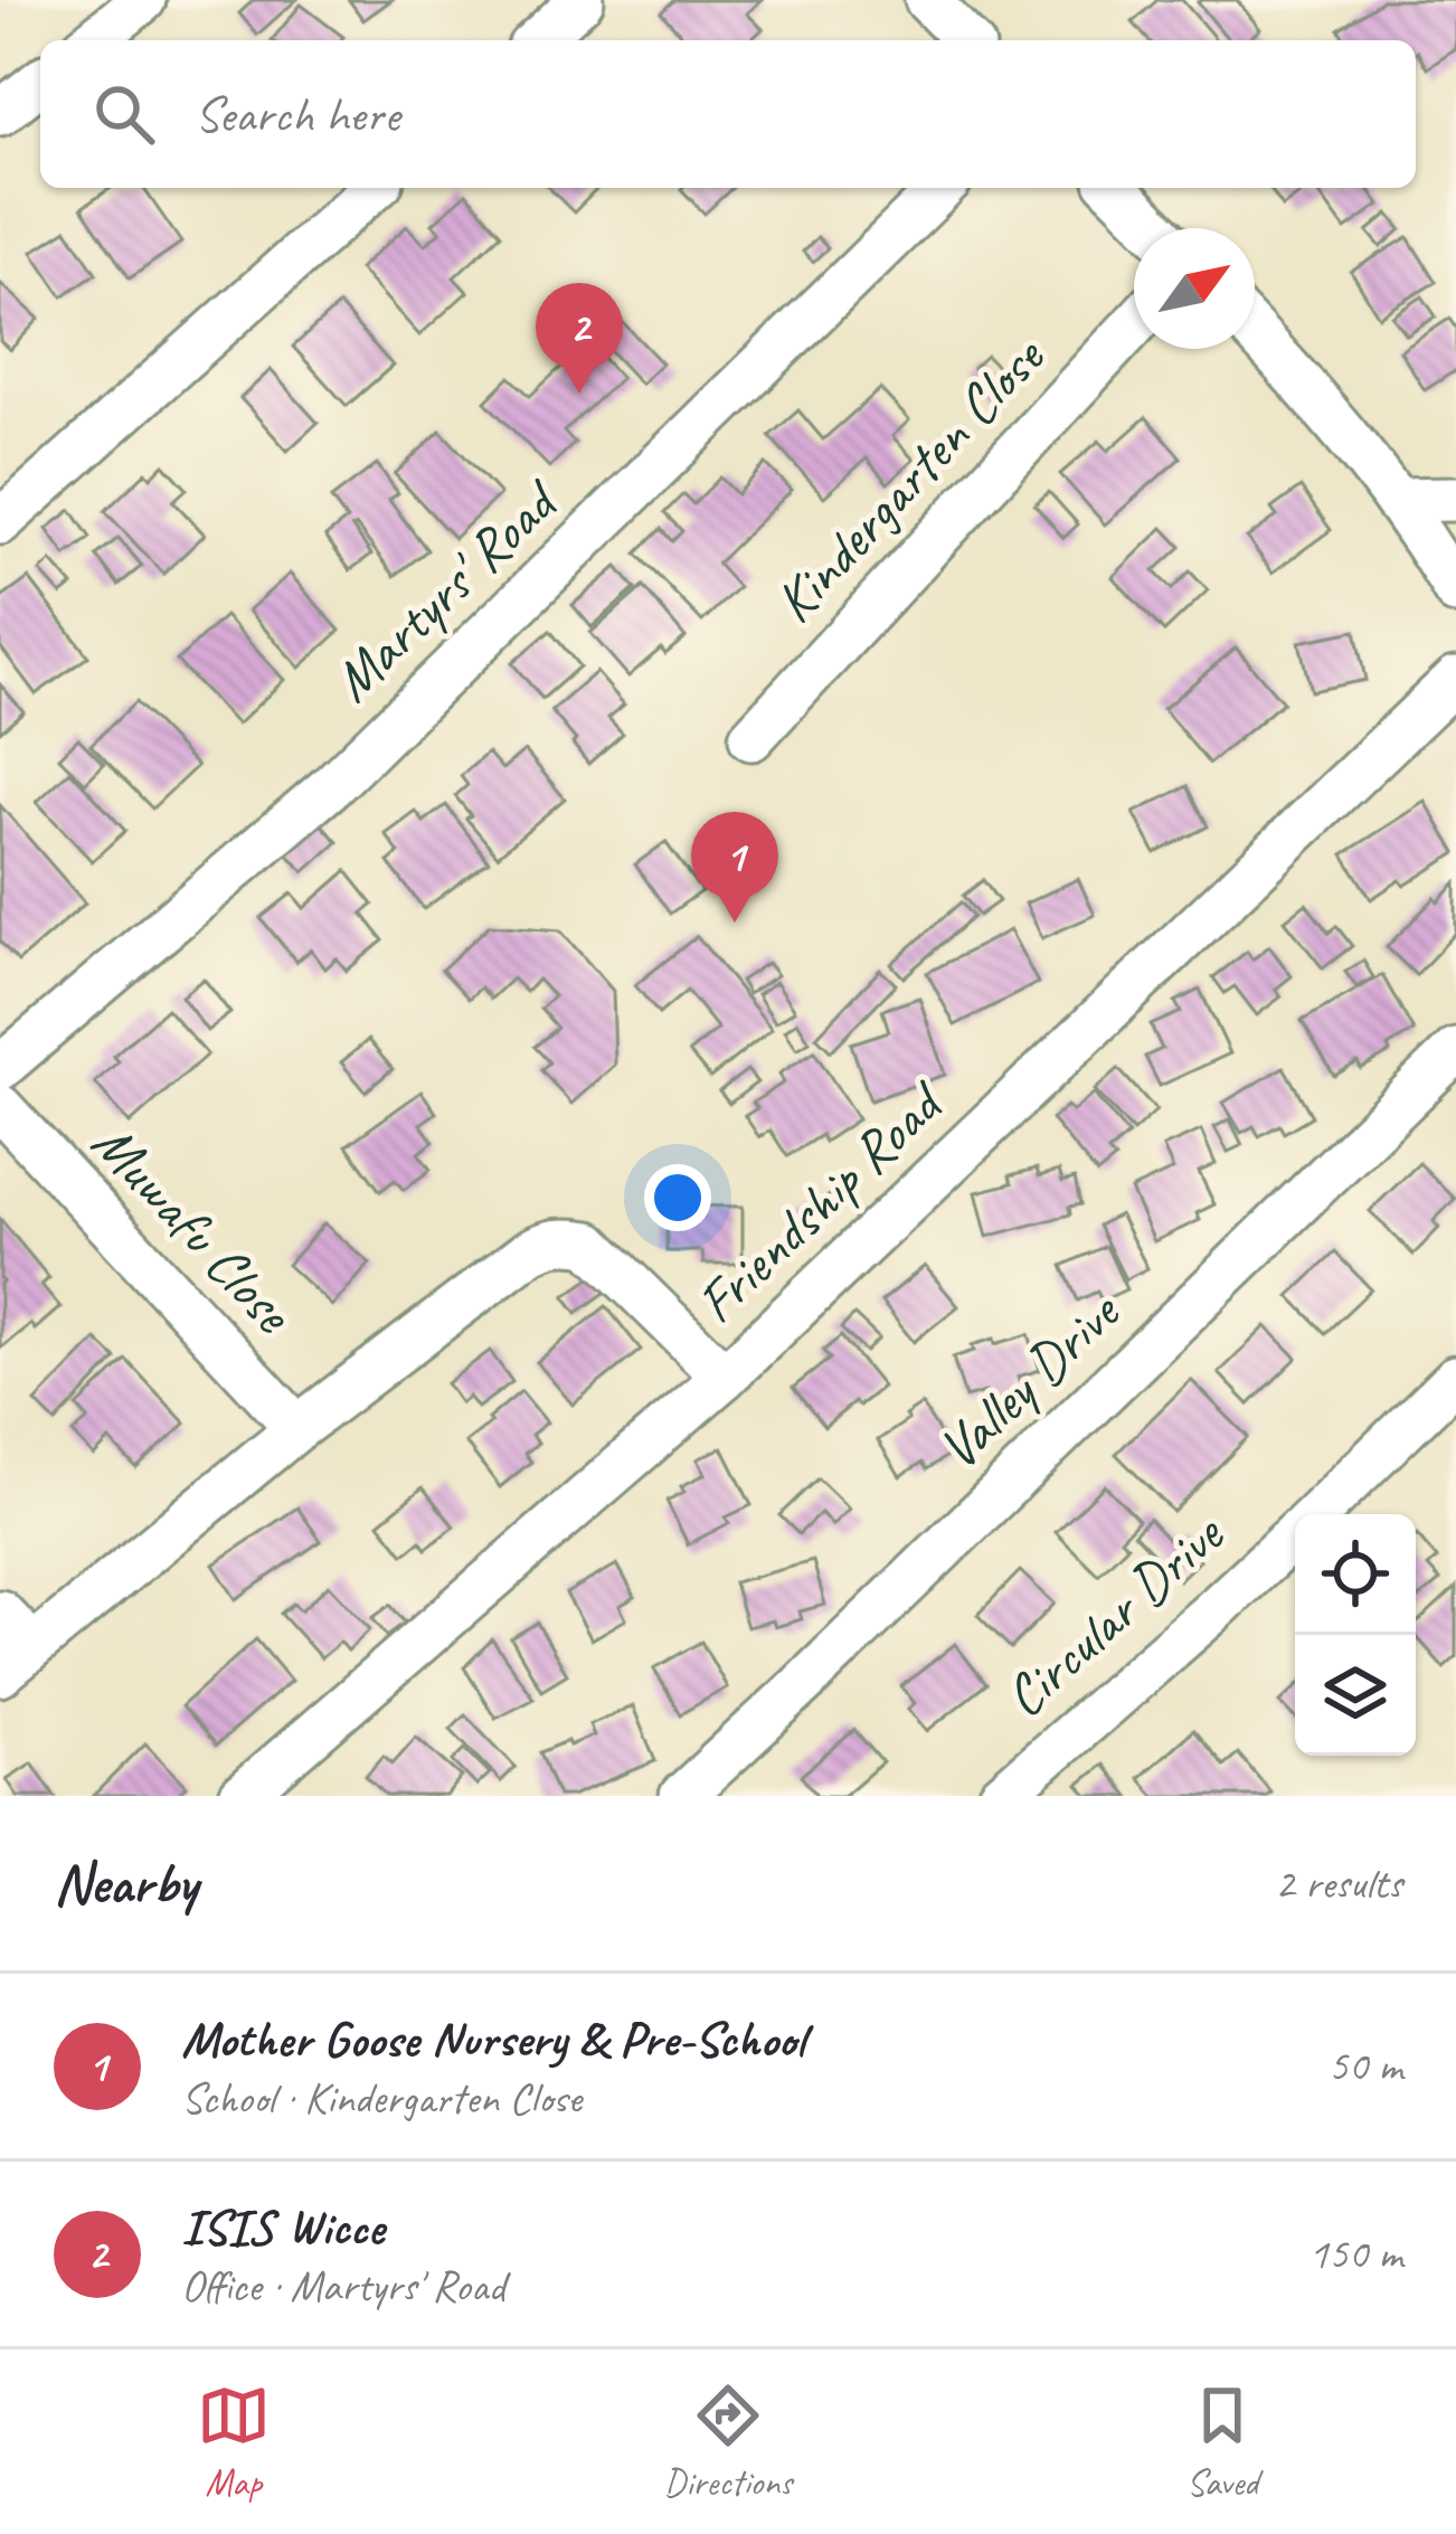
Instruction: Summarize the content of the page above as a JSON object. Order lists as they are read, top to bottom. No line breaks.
{"streets":{"street":["Kindergarten Close","Martyrs' Road","Friendship Road","Muwafu Close","Valley Drive","Circular Drive"]},"north":"top right","page":{"search":"Search here","pins":["2","1"],"heading":["Nearby","2 results"],"list":[{"mark":"1","name":"Mother Goose Nursery & Pre-School","note":"School · Kindergarten Close","value":"50 m"},{"mark":"2","name":"ISIS Wicce","note":"Office · Martyrs' Road","value":"150 m"}],"nav":["Map","Directions","Saved"]}}
